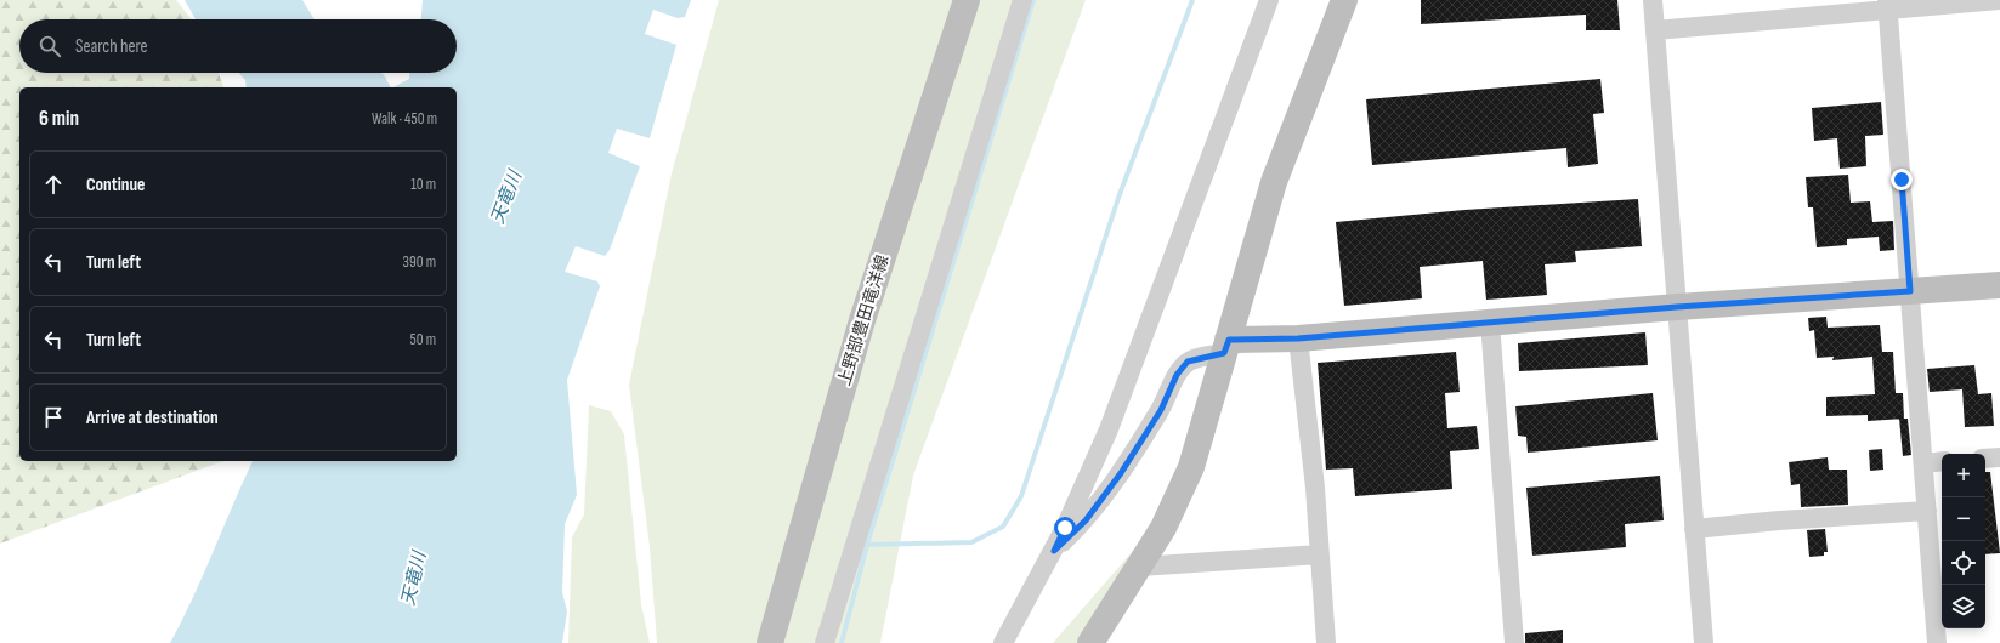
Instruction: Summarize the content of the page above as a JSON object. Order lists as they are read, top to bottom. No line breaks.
{"streets":{"street":["上野部豊田竜洋線"]},"water":["天竜川"],"page":{"search":"Search here","heading":["6 min","Walk · 450 m"],"list":[["Continue","10 m"],["Turn left","390 m"],["Turn left","50 m"],"Arrive at destination"],"map_buttons":["+","−"]}}
